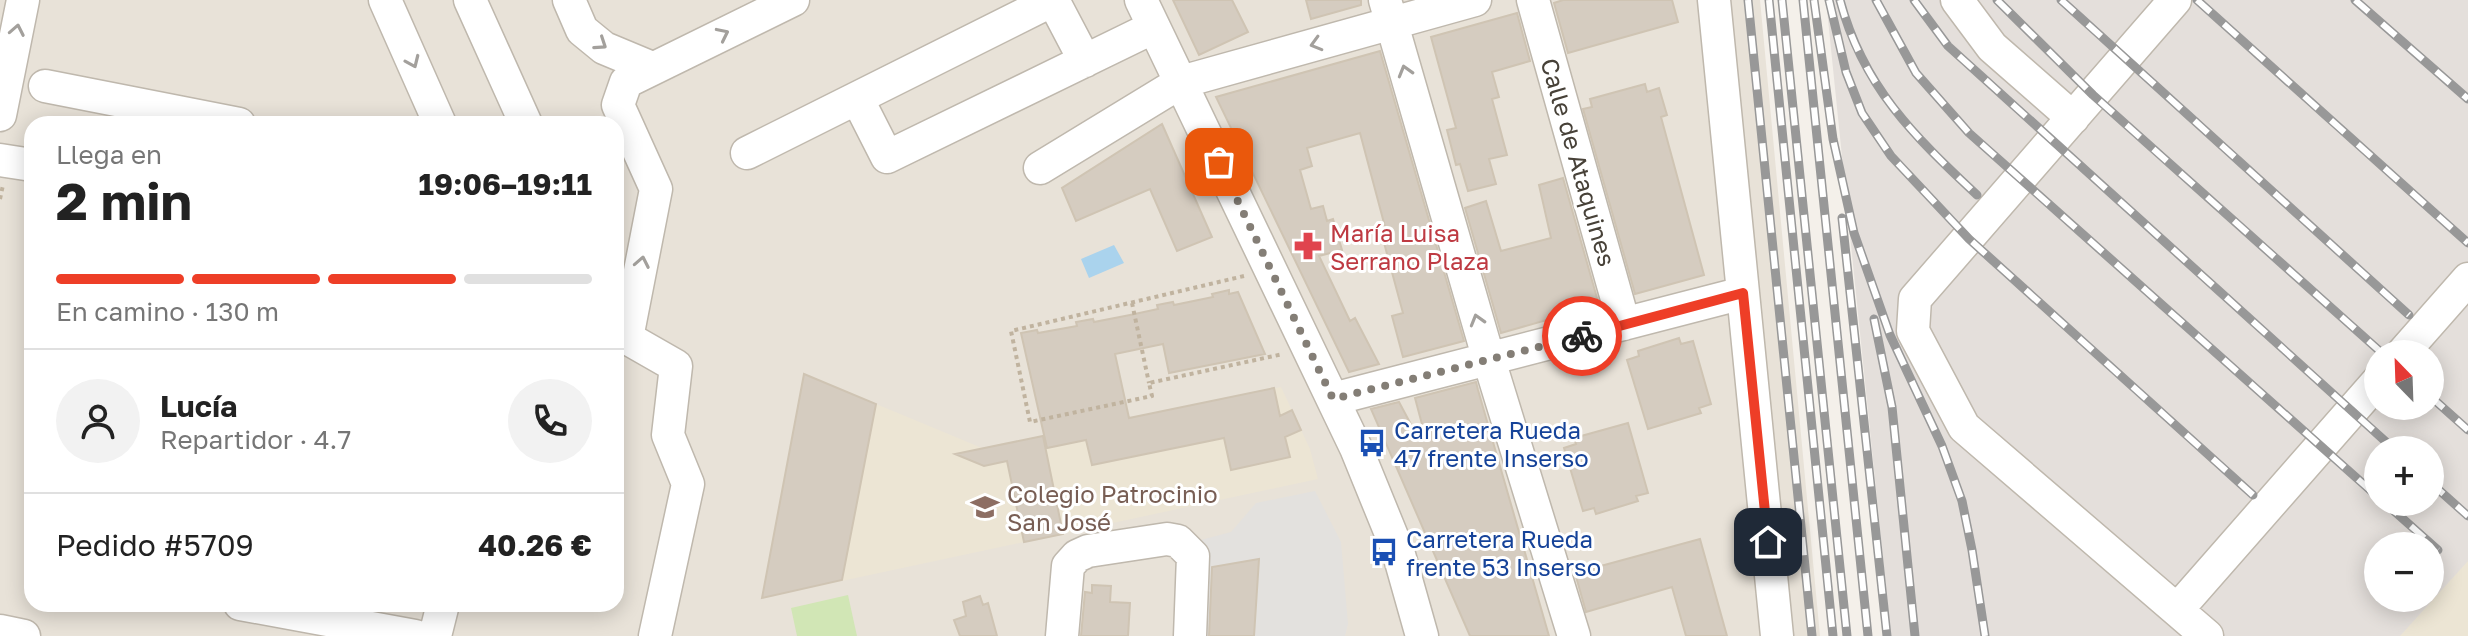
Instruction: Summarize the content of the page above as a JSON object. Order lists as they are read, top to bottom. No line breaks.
{"streets":{"street":["Calle de Ataquines"]},"places":{"pharmacy":["María Luisa Serrano Plaza"],"bus stop":["Carretera Rueda 47 frente Inserso","Carretera Rueda frente 53 Inserso"],"school or university":["Colegio Patrocinio San José"]},"north":"top left","page":{"heading":["2 min","Llega en","19:06–19:11"],"panel":["Lucía","Repartidor · 4.7","Pedido #5709","40.26 €"],"bar":"En camino · 130 m","map_buttons":["+","−"]}}
